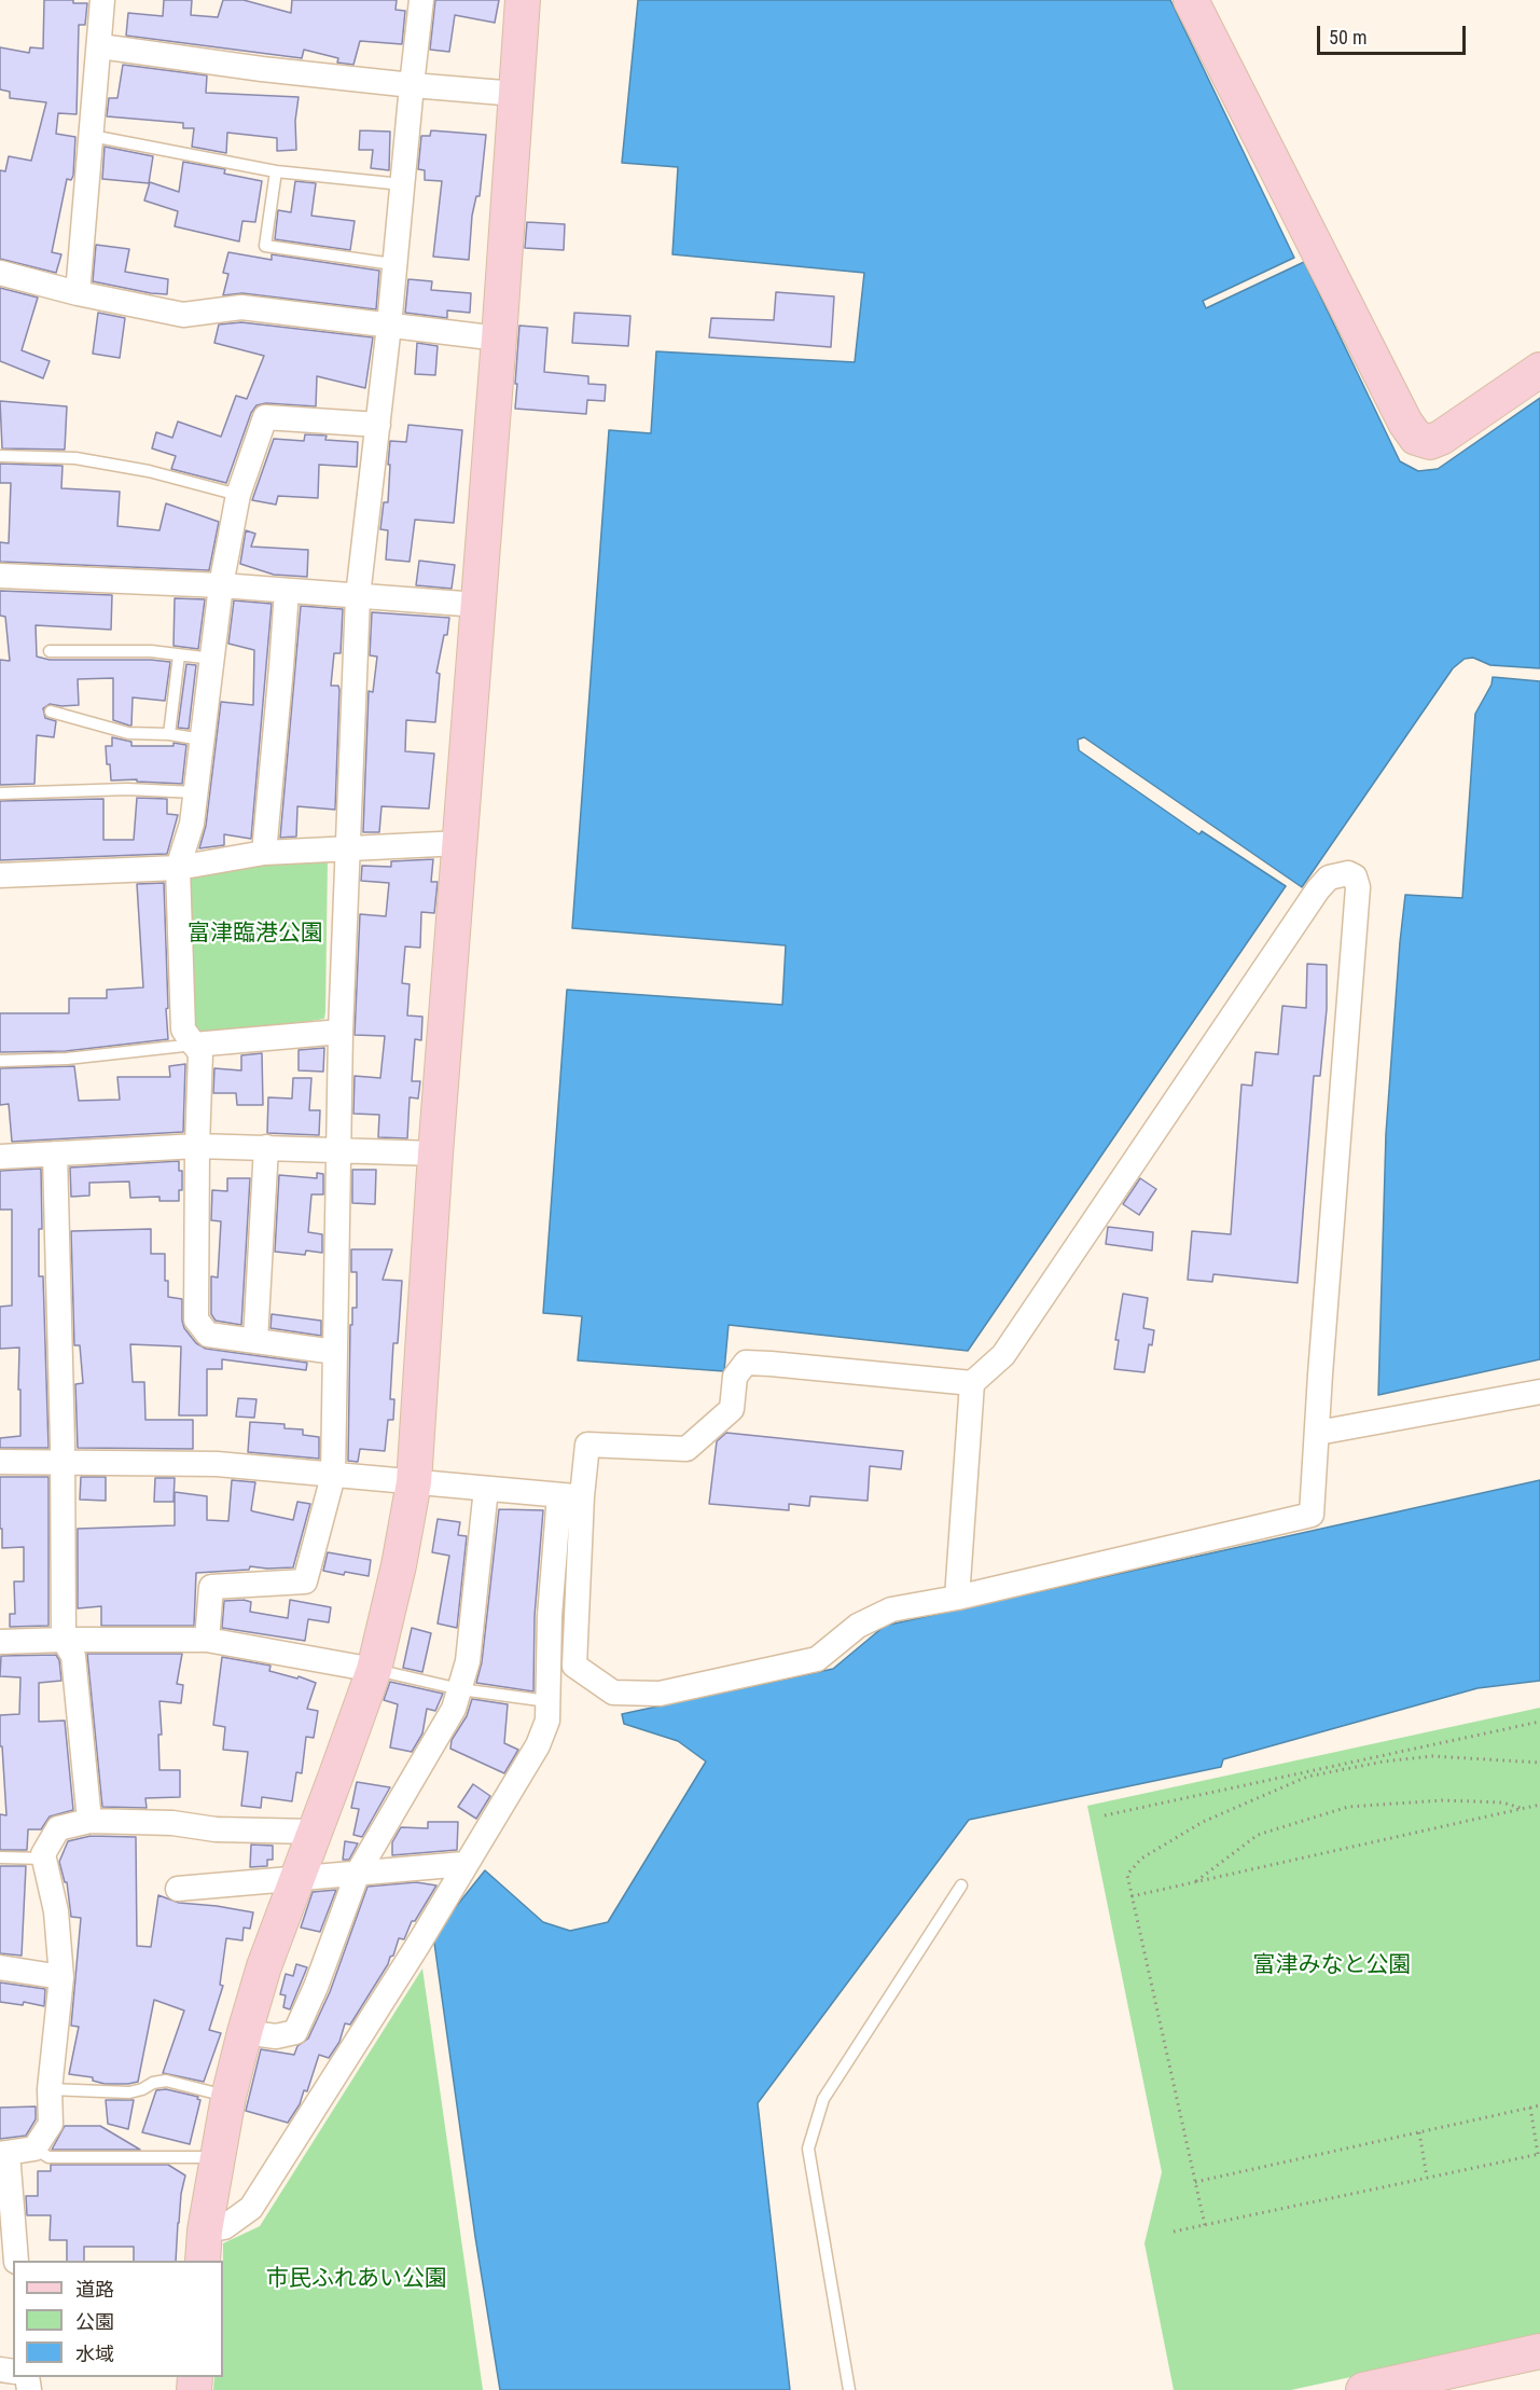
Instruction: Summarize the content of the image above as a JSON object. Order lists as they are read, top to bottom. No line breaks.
{"parks":["富津臨港公園","富津みなと公園","市民ふれあい公園"],"legend":["道路","公園","水域"],"scale_bar":"50 m"}
